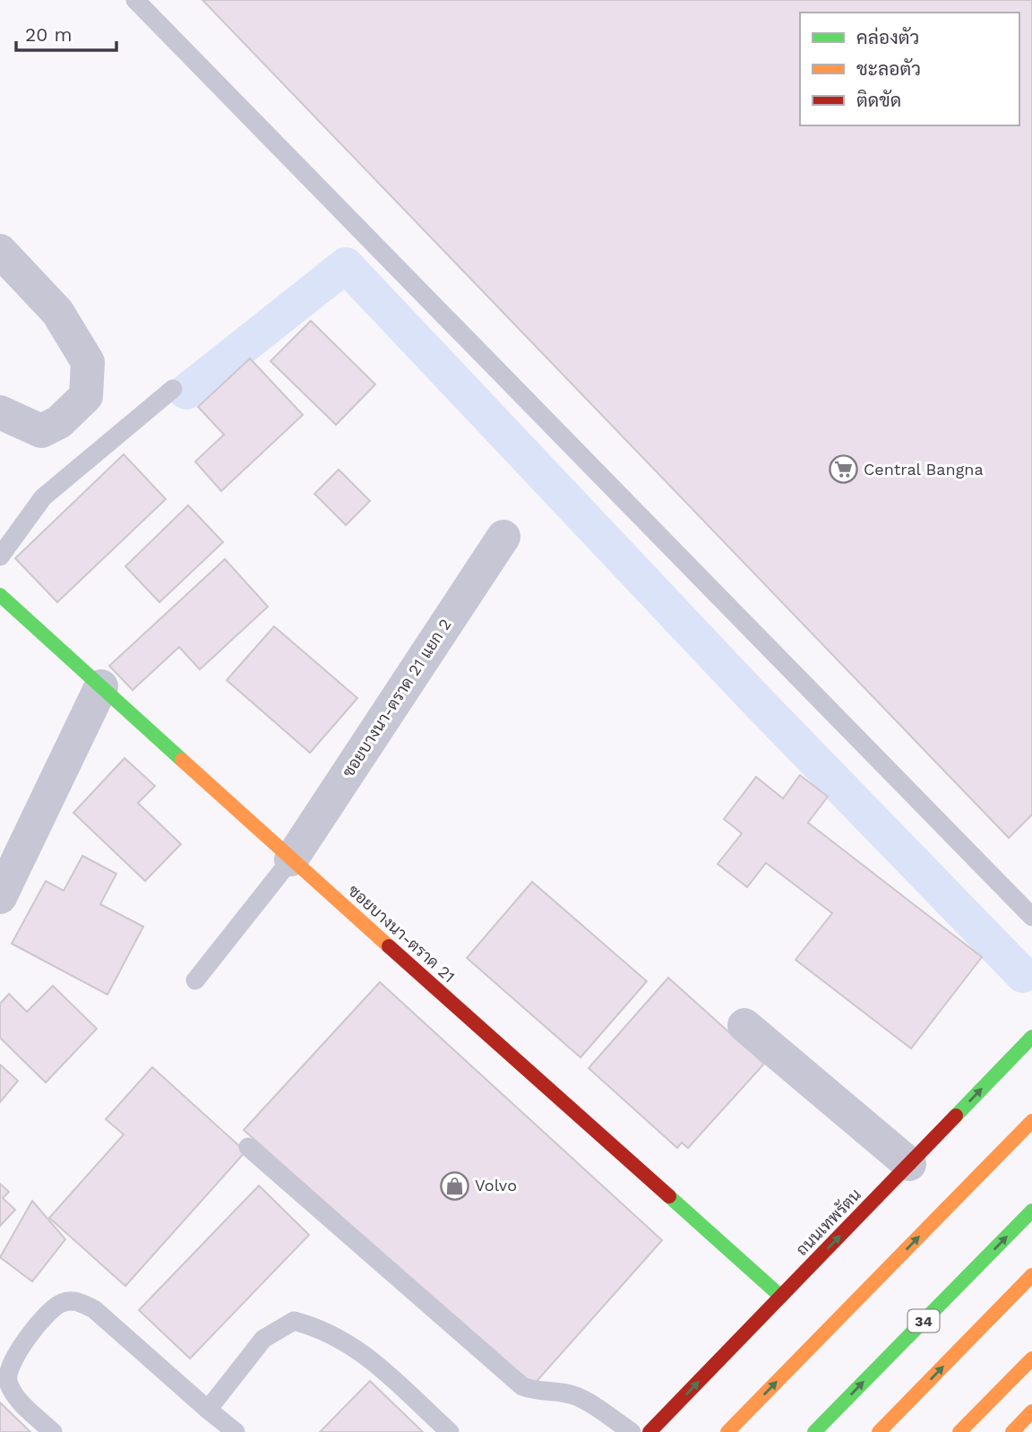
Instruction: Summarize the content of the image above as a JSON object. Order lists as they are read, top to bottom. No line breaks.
{"streets":{"main road":["ซอยบางนา-ตราด 21","ถนนเทพรัตน","34"],"street":["ซอยบางนา-ตราด 21 แยก 2"]},"crossings":[["ซอยบางนา-ตราด 21 แยก 2","ซอยบางนา-ตราด 21"],["ซอยบางนา-ตราด 21","ถนนเทพรัตน"]],"places":{"supermarket":["Central Bangna"],"shop":["Volvo"]},"legend":["คล่องตัว","ชะลอตัว","ติดขัด"],"scale_bar":"20 m"}
